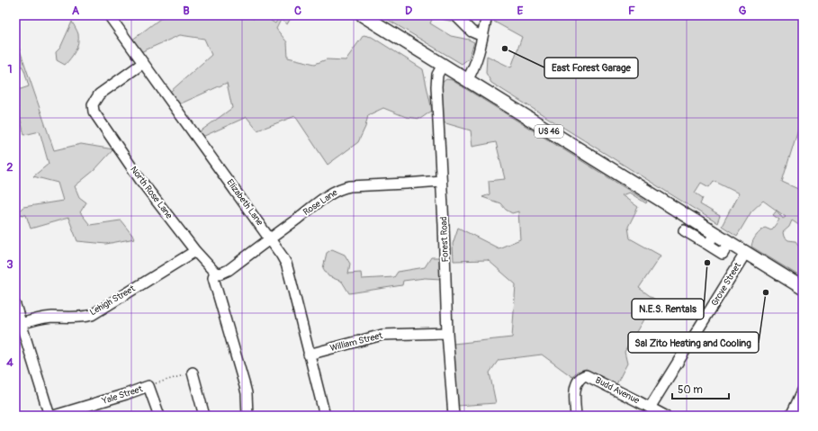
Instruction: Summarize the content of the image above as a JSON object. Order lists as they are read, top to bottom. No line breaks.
{"streets":{"main road":["US 46"],"street":["North Rose Lane","Elizabeth Lane","Rose Lane","Forest Road","Grove Street","Lehigh Street","William Street","Budd Avenue","Yale Street"]},"crossings":[["US 46","Forest Road"],["US 46","Grove Street"],["North Rose Lane","Elizabeth Lane"],["North Rose Lane","Rose Lane"],["North Rose Lane","Lehigh Street"],["Elizabeth Lane","Rose Lane"],["Elizabeth Lane","William Street"],["Rose Lane","Forest Road"],["Forest Road","William Street"],["Grove Street","Budd Avenue"]],"places":["East Forest Garage","N.E.S. Rentals","Sal Zito Heating and Cooling"],"scale_bar":"50 m","grid":{"columns":["A","B","C","D","E","F","G"],"rows":["1","2","3","4"]}}
